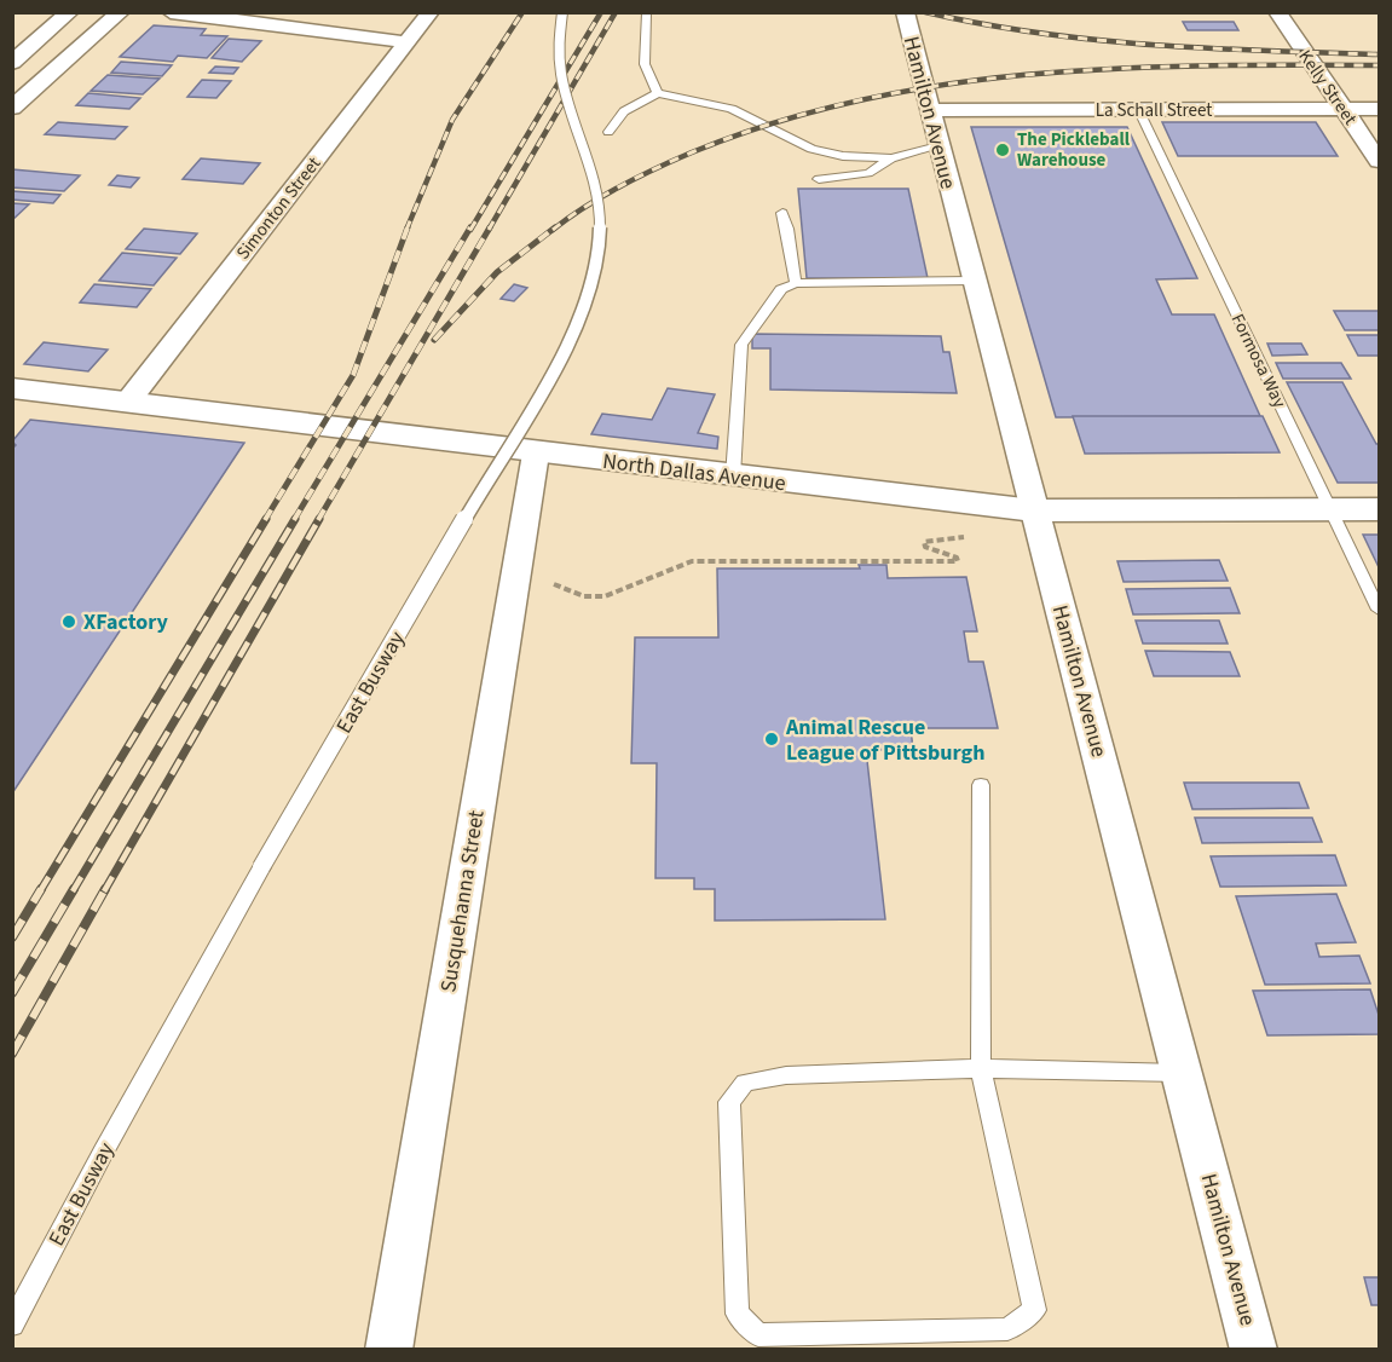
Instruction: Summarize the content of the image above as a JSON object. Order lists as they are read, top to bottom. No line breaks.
{"streets":{"main road":["North Dallas Avenue"],"street":["Kelly Street","La Schall Street","Hamilton Avenue","Simonton Street","Susquehanna Street"],"lane":["Formosa Way","East Busway"]},"crossings":[["Kelly Street","La Schall Street"],["La Schall Street","Hamilton Avenue"],["La Schall Street","Formosa Way"],["Hamilton Avenue","North Dallas Avenue"],["Simonton Street","North Dallas Avenue"],["Formosa Way","North Dallas Avenue"],["North Dallas Avenue","Susquehanna Street"]],"places":["The Pickleball Warehouse","XFactory","Animal Rescue League of Pittsburgh"]}
